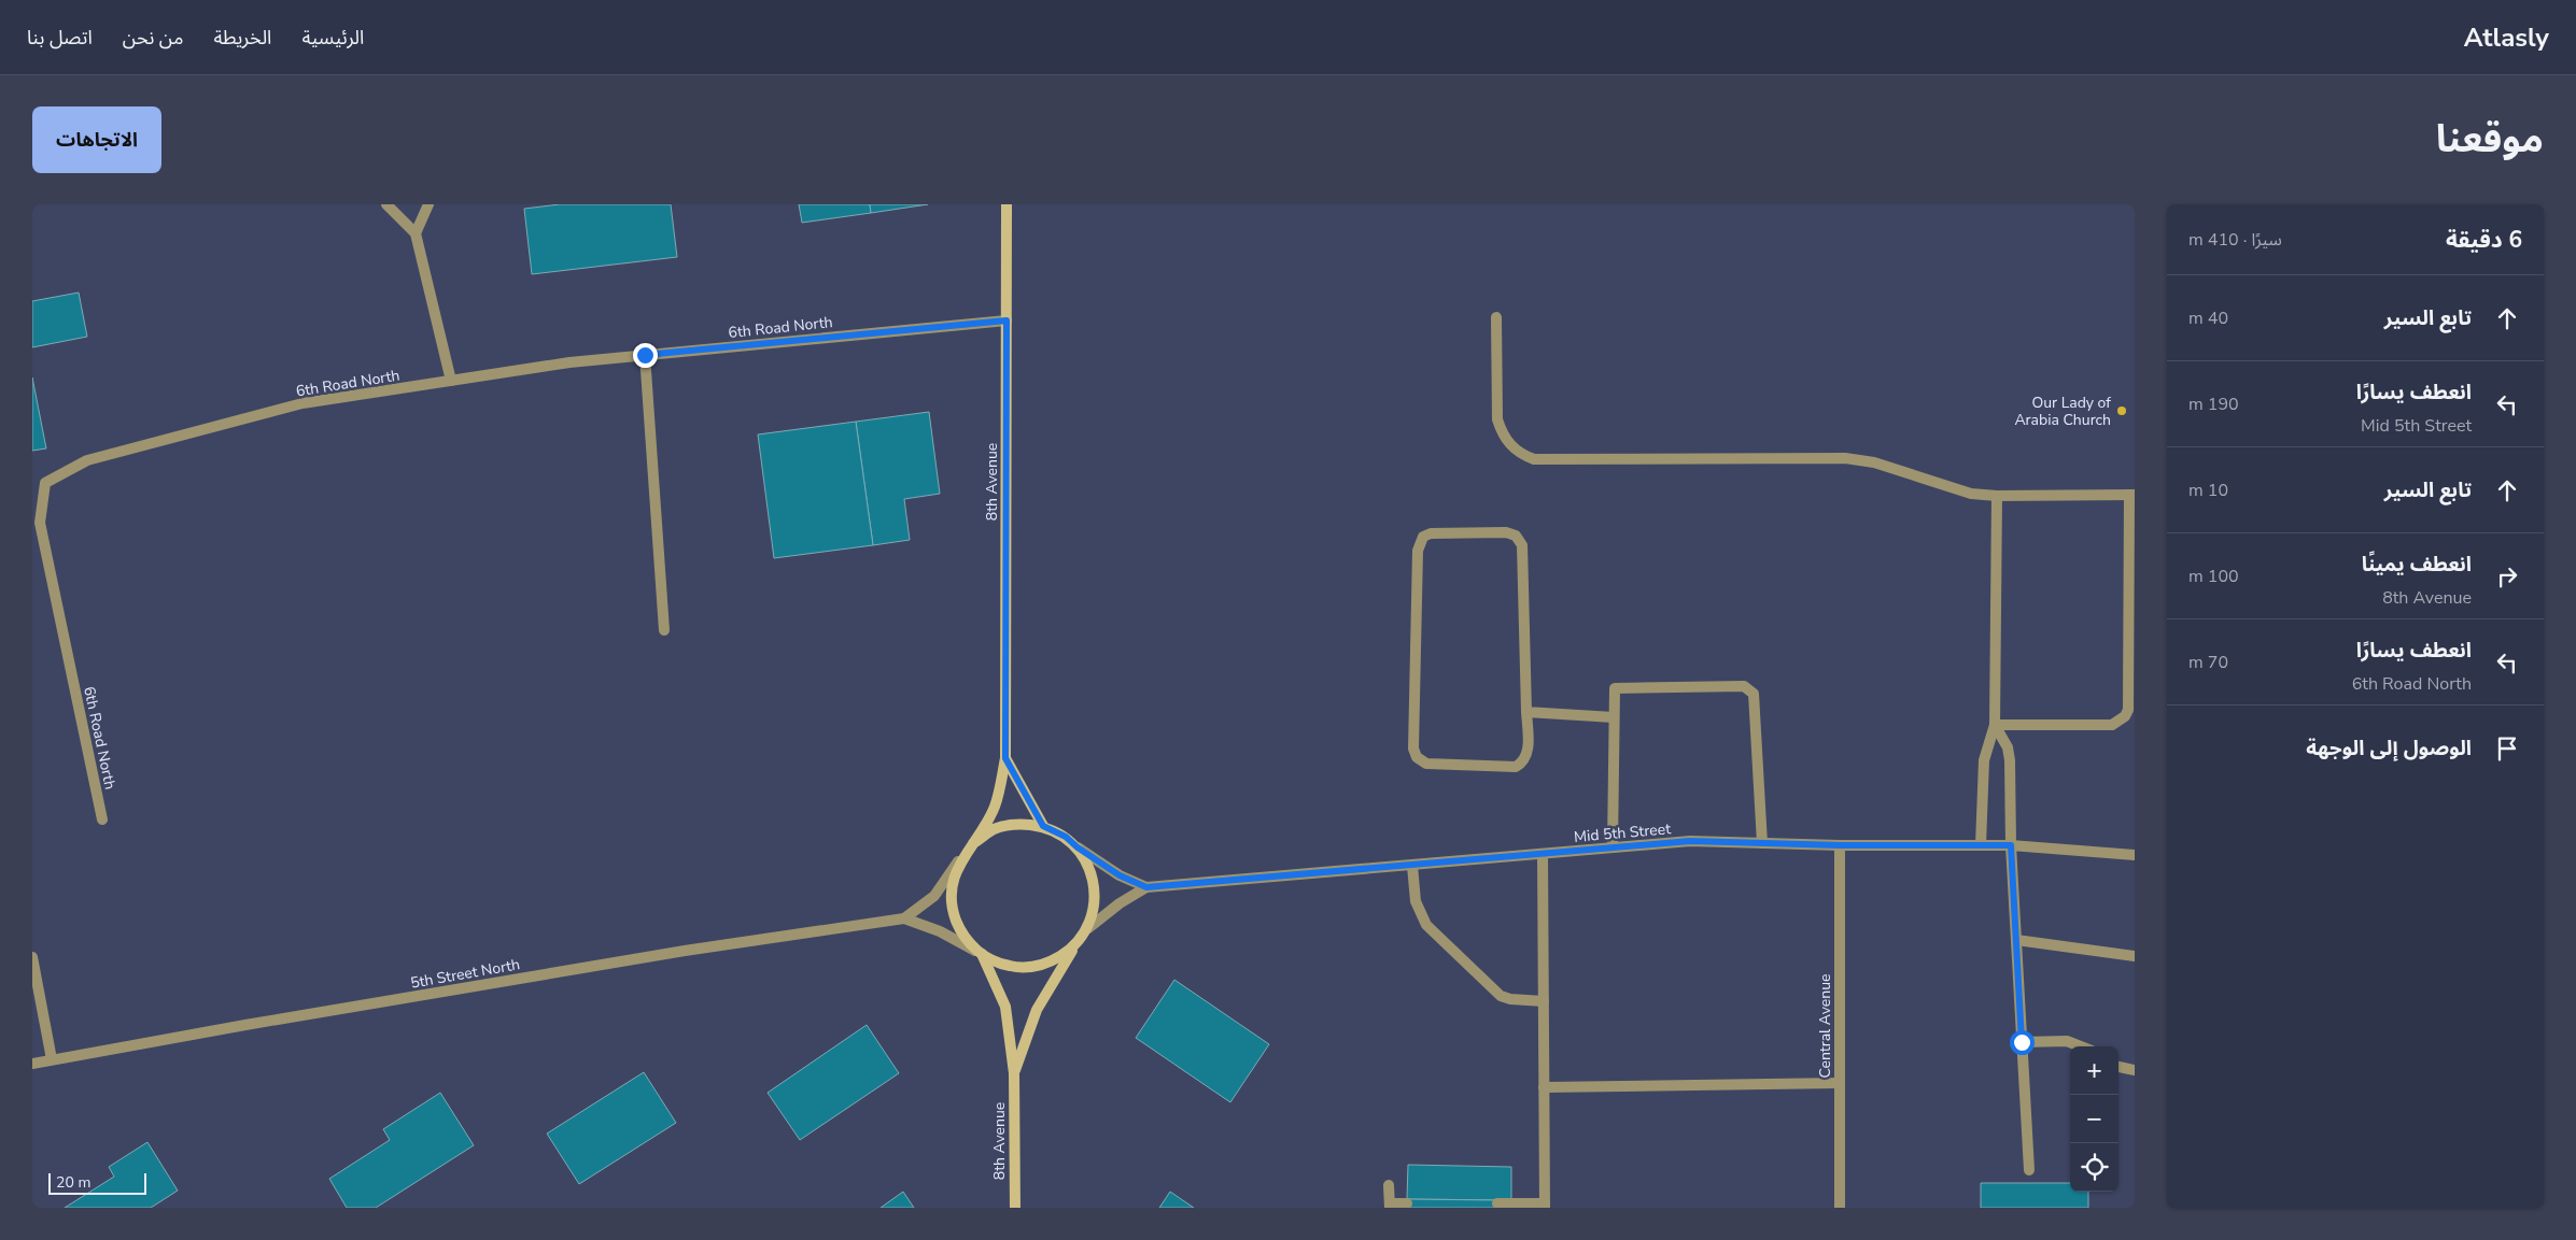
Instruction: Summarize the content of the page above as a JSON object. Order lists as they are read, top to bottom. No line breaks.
{"streets":{"main road":["8th Avenue"],"street":["6th Road North","Mid 5th Street","5th Street North","Central Avenue"]},"crossings":[["6th Road North","8th Avenue"],["8th Avenue","Mid 5th Street"],["8th Avenue","5th Street North"],["Mid 5th Street","5th Street North"],["Mid 5th Street","Central Avenue"]],"places":["Our Lady of Arabia Church"],"scale_bar":"20 m","page":{"header":"Atlasly","nav":["الرئيسية","الخريطة","من نحن","اتصل بنا"],"title":"موقعنا","buttons":"الاتجاهات","heading":["6 دقيقة","سيرًا · 410 m"],"list":[["تابع السير","40 m"],["انعطف يسارًا","Mid 5th Street","190 m"],["تابع السير","10 m"],["انعطف يمينًا","8th Avenue","100 m"],["انعطف يسارًا","6th Road North","70 m"],"الوصول إلى الوجهة"],"map_buttons":["+","−"],"scale":"20 m"}}
